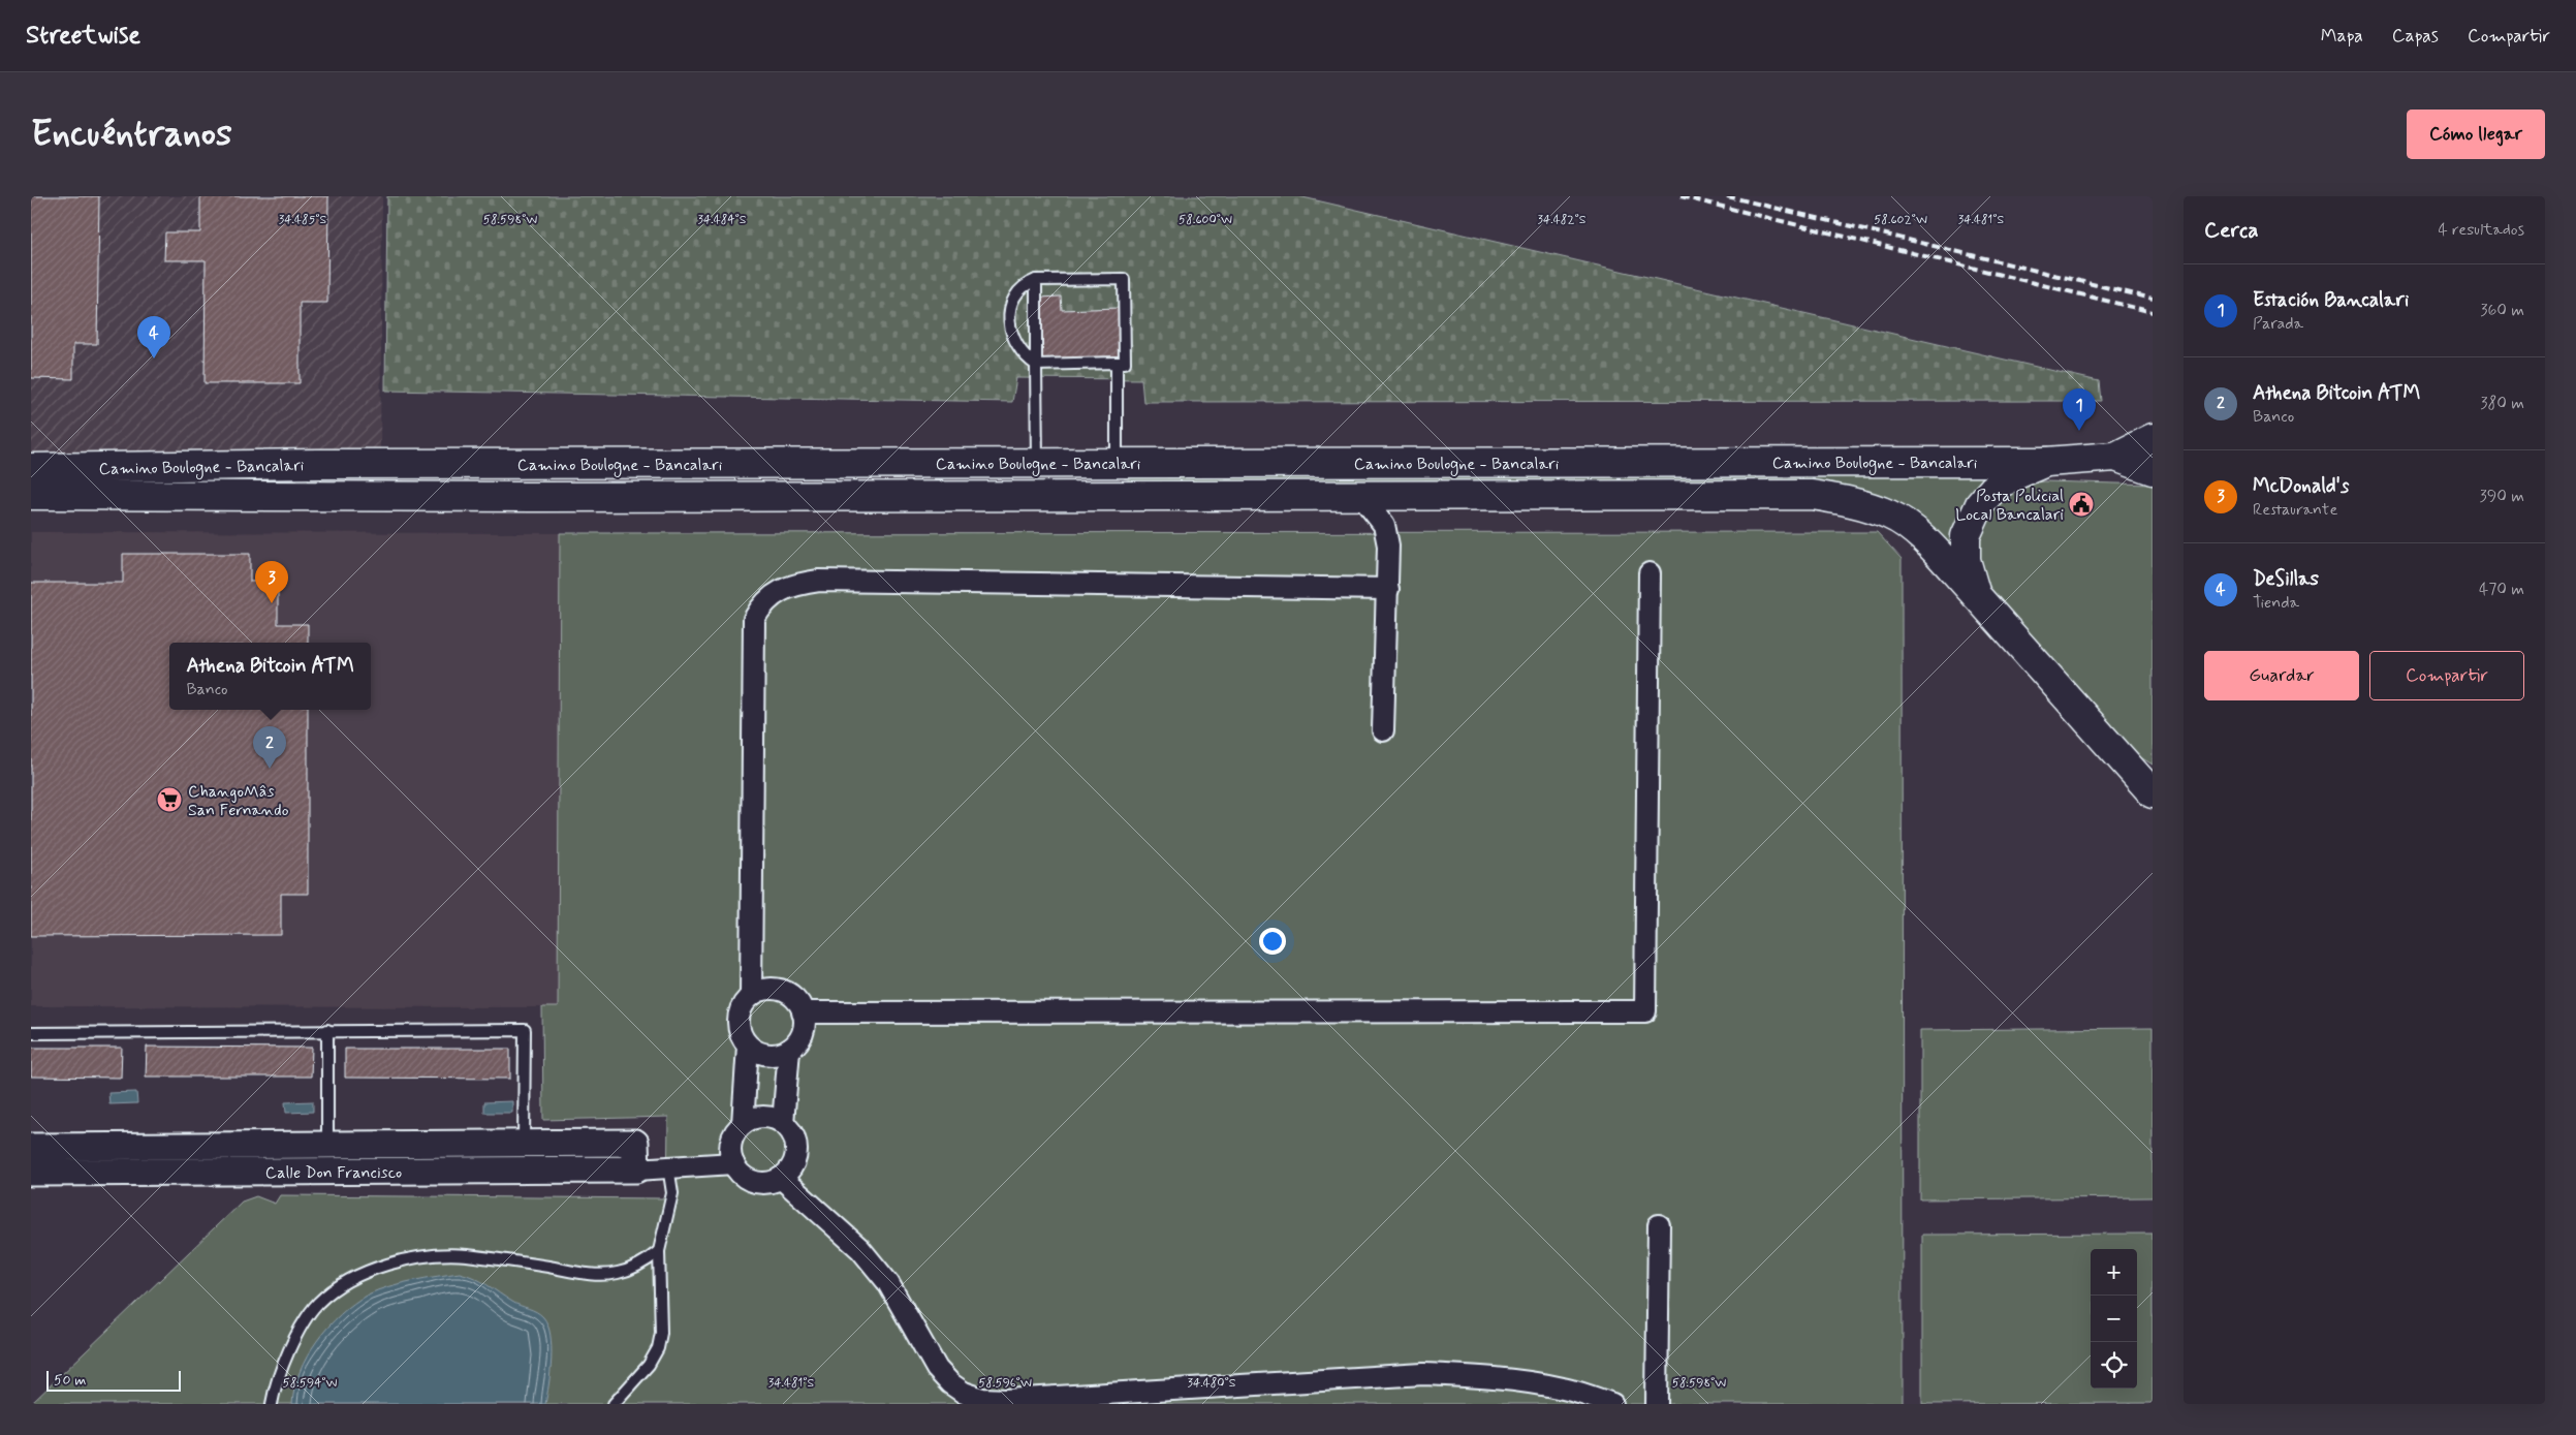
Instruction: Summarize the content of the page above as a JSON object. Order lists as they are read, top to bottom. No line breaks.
{"streets":{"main road":["Camino Boulogne - Bancalari"],"street":["Calle Don Francisco"]},"places":{"public building":["Posta Policial Local Bancalari"],"supermarket":["ChangoMâs San Fernando"]},"scale_bar":"50 m","page":{"header":"Streetwise","nav":["Mapa","Capas","Compartir"],"buttons":["Cómo llegar",["Guardar","Compartir"]],"title":"Encuéntranos","heading":["Cerca","4 resultados"],"list":[{"mark":"1","name":"Estación Bancalari","note":"Parada","value":"360 m"},{"mark":"2","name":"Athena Bitcoin ATM","note":"Banco","value":"380 m"},{"mark":"3","name":"McDonald's","note":"Restaurante","value":"390 m"},{"mark":"4","name":"DeSillas","note":"Tienda","value":"470 m"}],"pins":["4","1","3","2"],"popup":["Athena Bitcoin ATM","Banco"],"map_buttons":["+","−"],"scale":"50 m"},"coordinates":["34.485°S","58.598°W","34.484°S","58.600°W","34.482°S","58.602°W","34.481°S","58.594°W","34.480°S","58.596°W"]}
